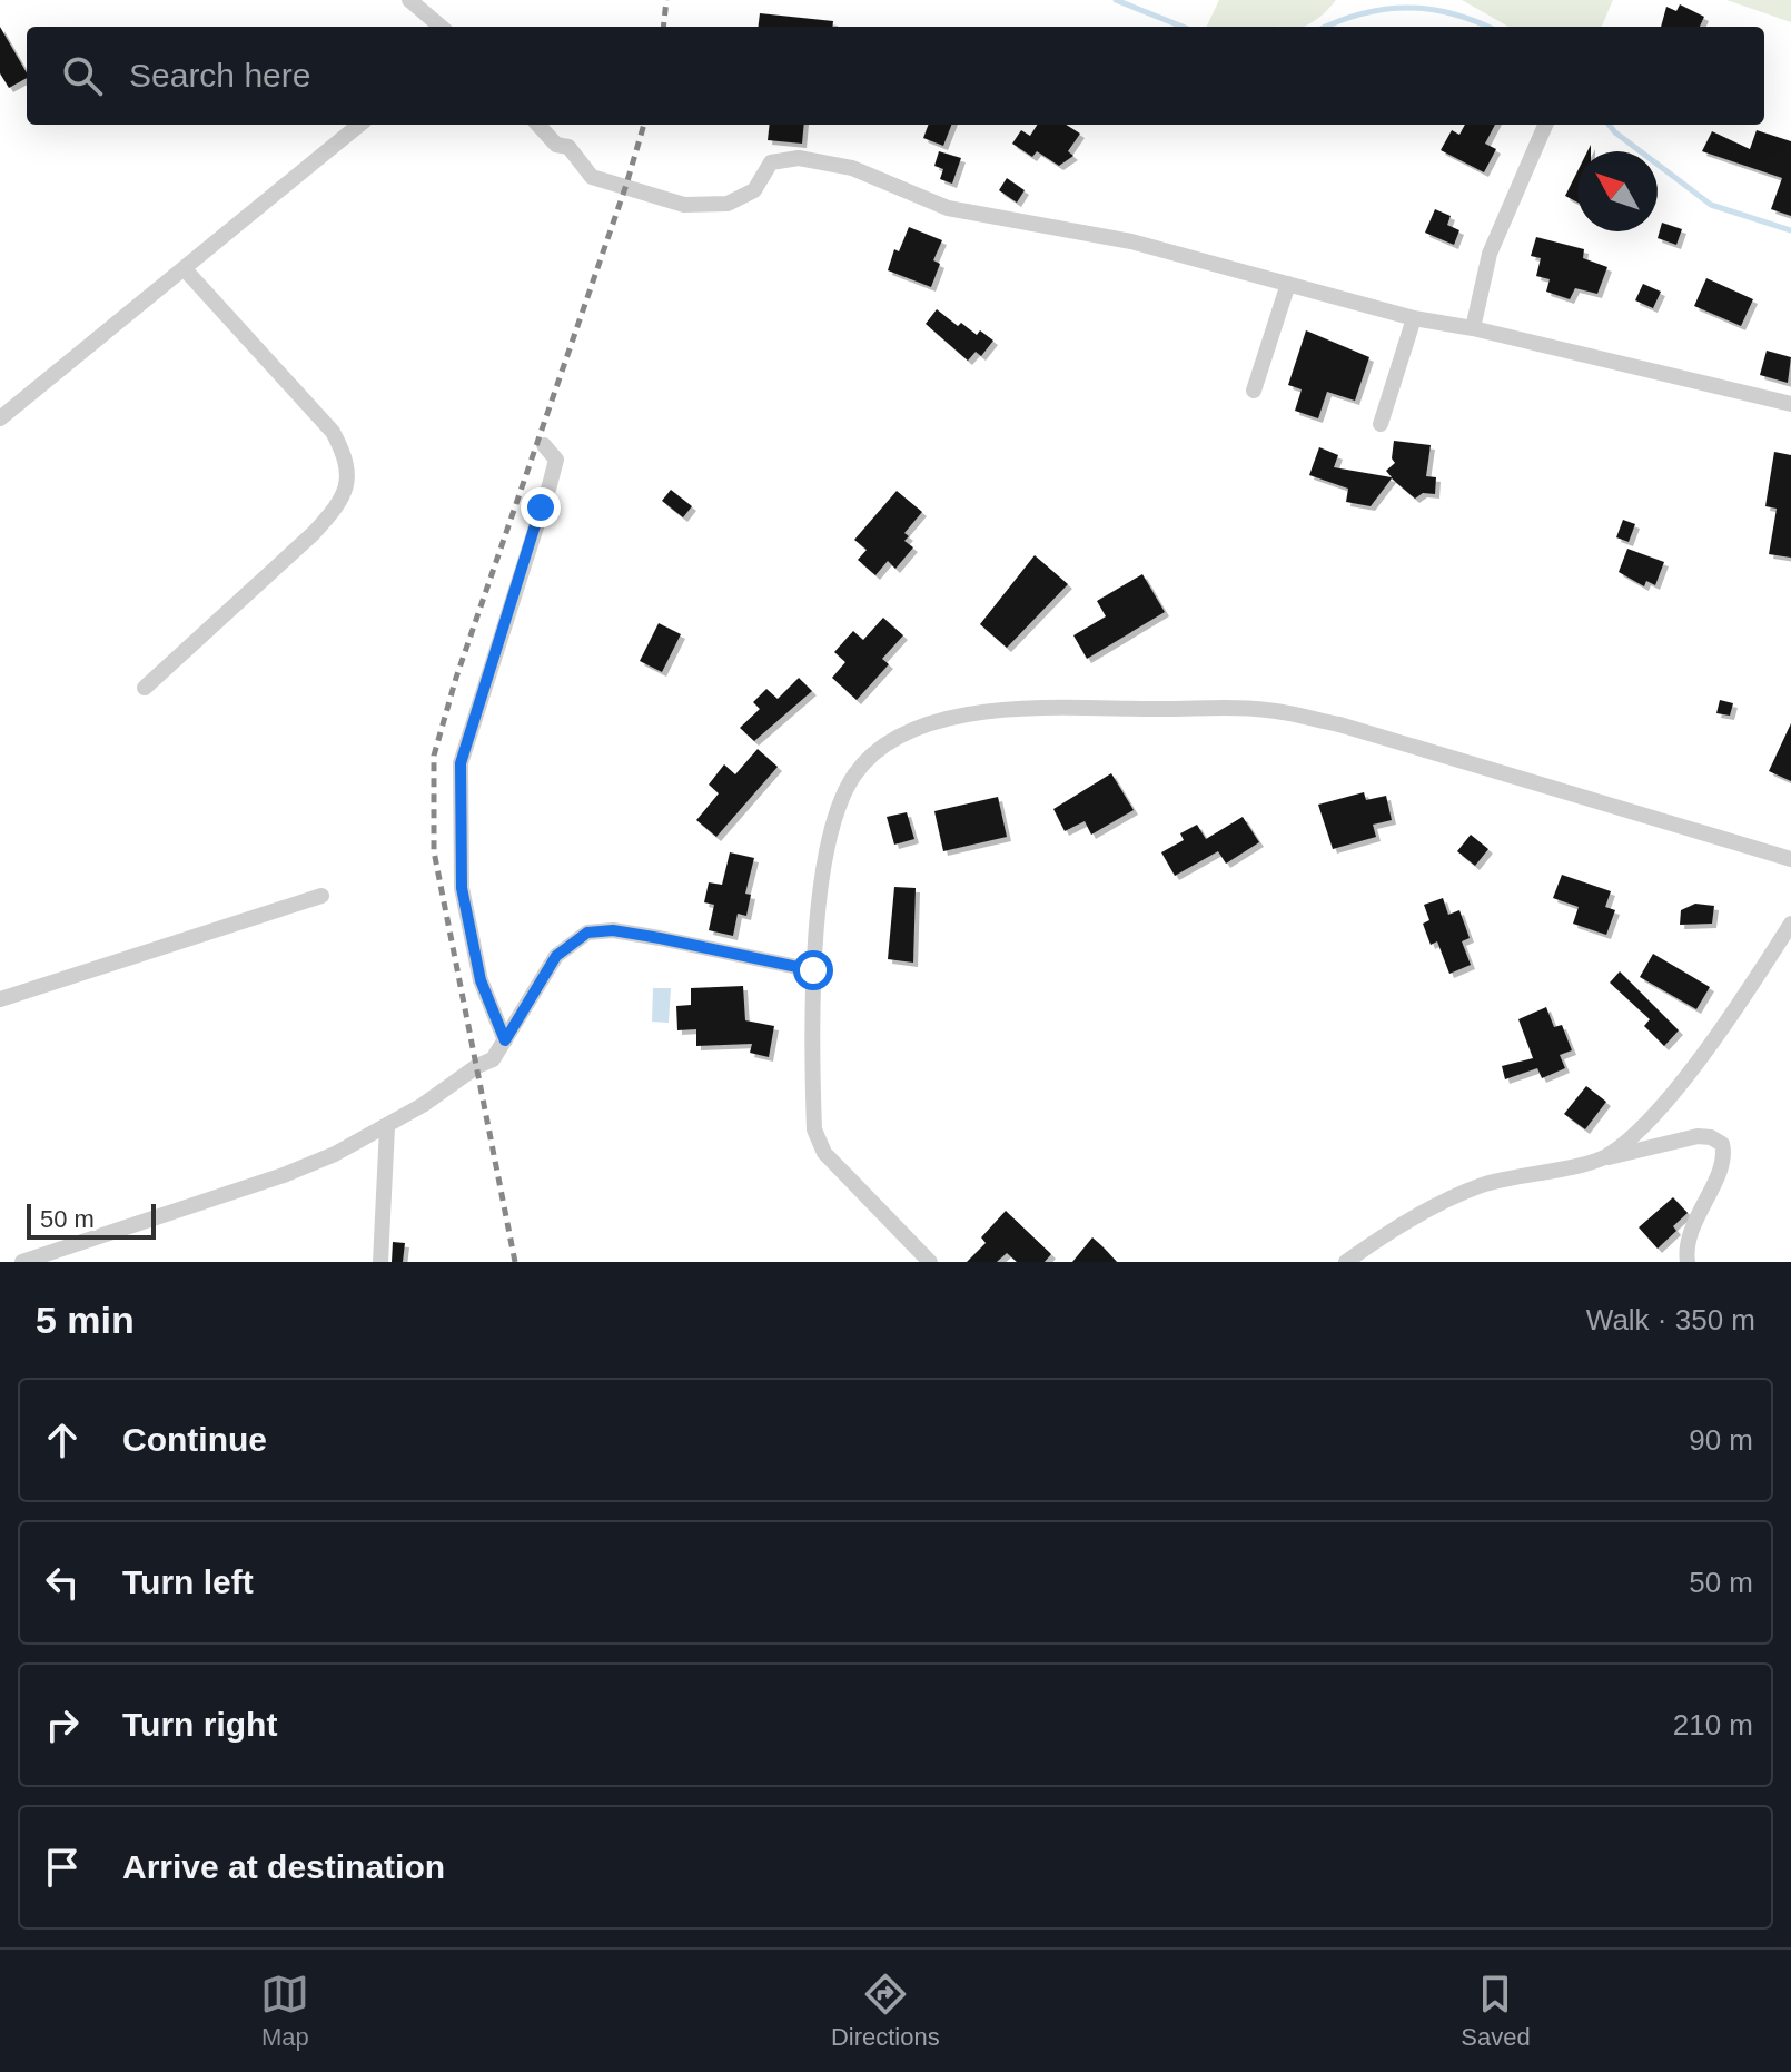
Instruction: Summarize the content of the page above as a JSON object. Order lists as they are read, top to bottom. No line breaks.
{"scale_bar":"50 m","north":"top left","page":{"search":"Search here","scale":"50 m","heading":["5 min","Walk · 350 m"],"list":[["Continue","90 m"],["Turn left","50 m"],["Turn right","210 m"],"Arrive at destination"],"nav":["Map","Directions","Saved"]}}
